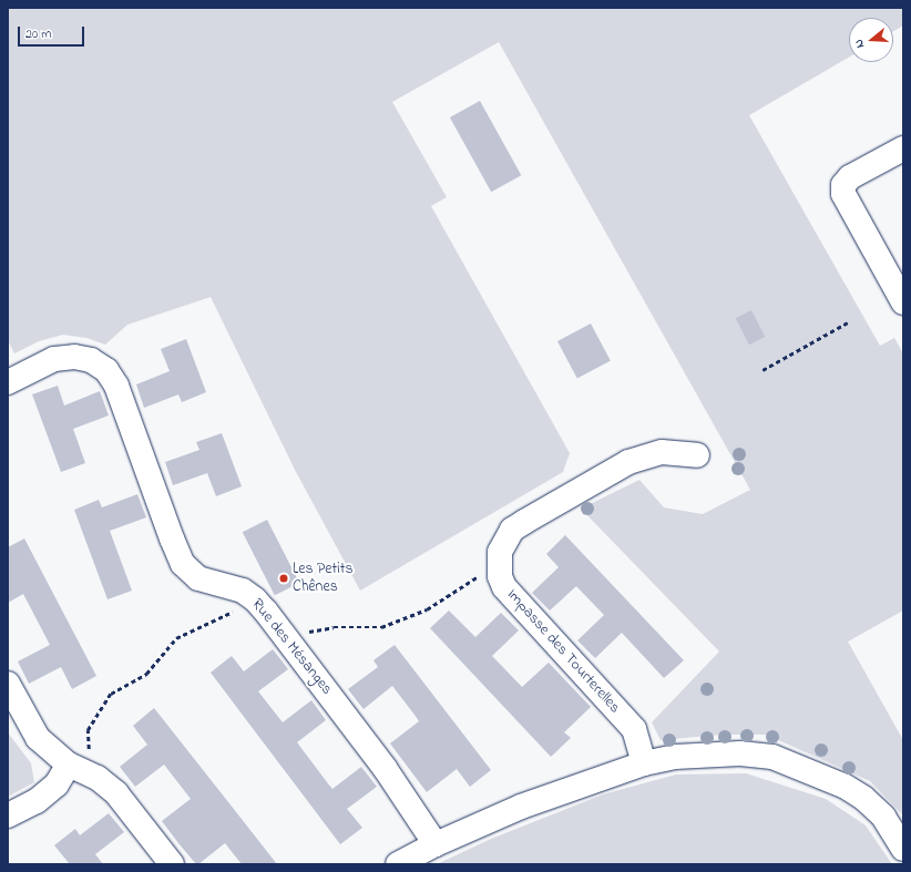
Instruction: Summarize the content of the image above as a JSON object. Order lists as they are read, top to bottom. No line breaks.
{"streets":{"street":["Rue des Mésanges","Impasse des Tourterelles"]},"places":["Les Petits Chênes"],"scale_bar":"20 m","north":"left"}
